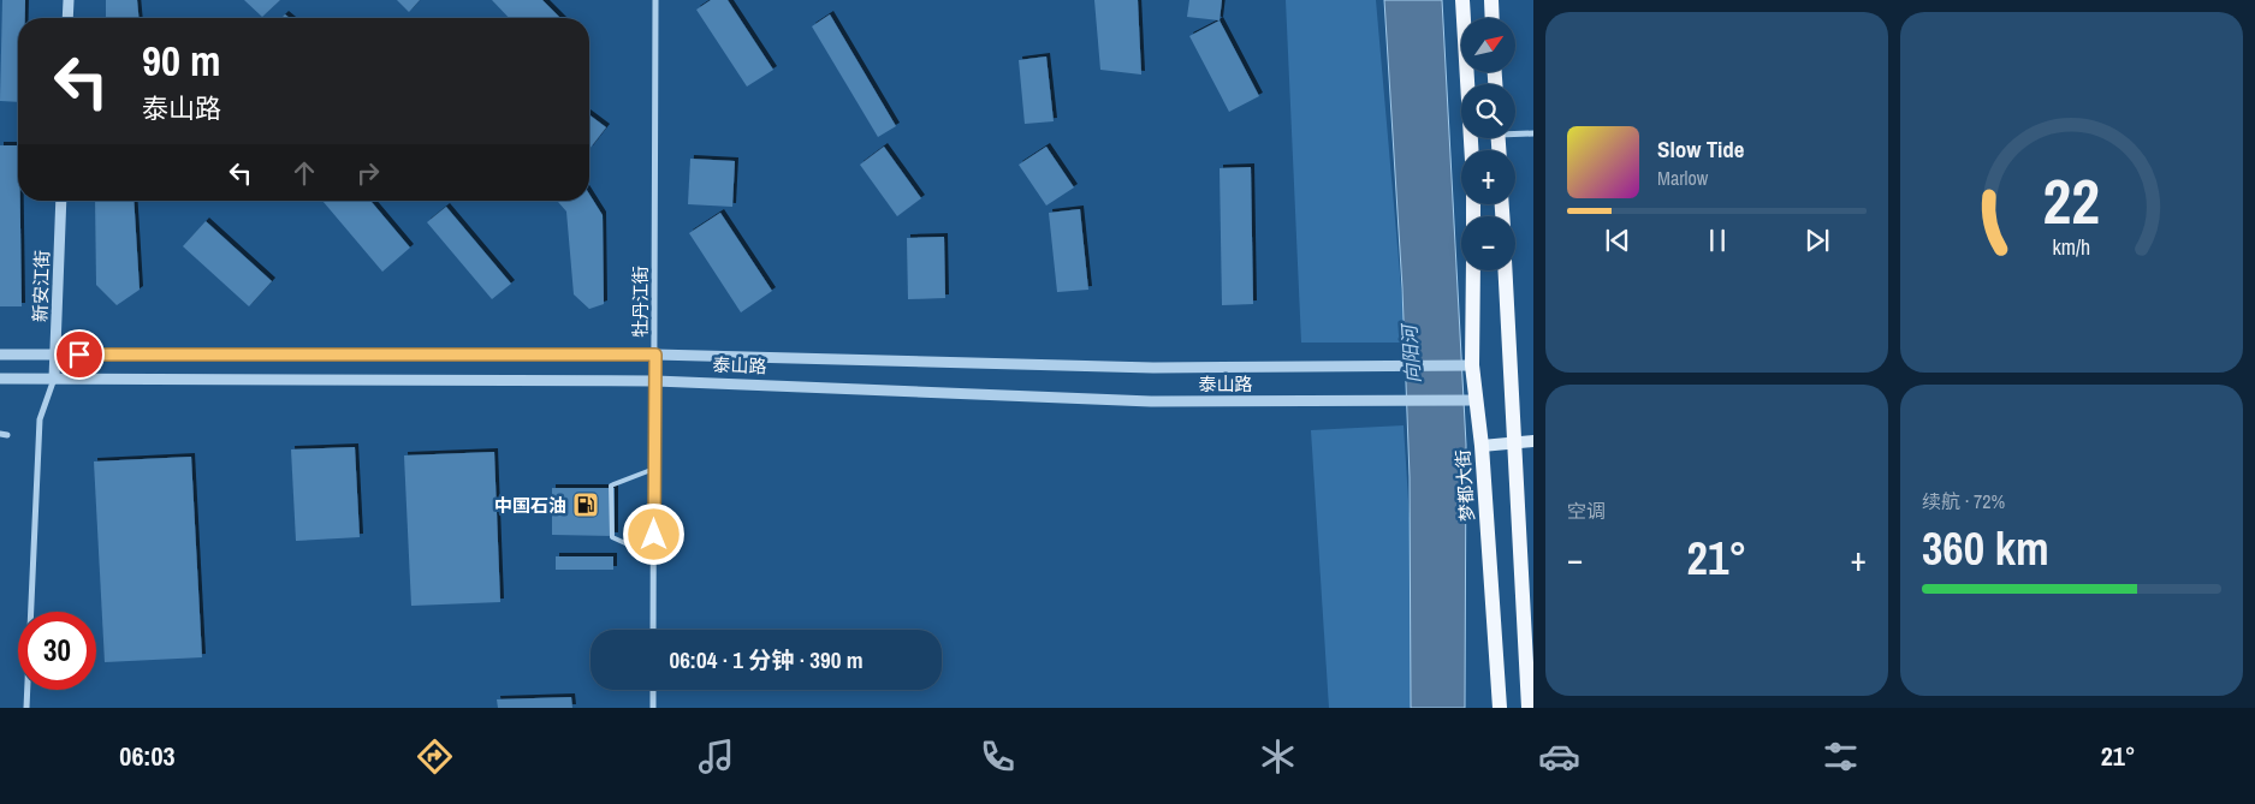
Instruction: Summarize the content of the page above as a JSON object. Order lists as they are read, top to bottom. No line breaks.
{"streets":{"main road":["梦都大街"],"street":["新安江街","牡丹江街","泰山路"]},"crossings":[["新安江街","泰山路"],["牡丹江街","泰山路"],["泰山路","梦都大街"]],"water":["向阳河"],"places":{"fuel station":["中国石油"]},"north":"top right","page":{"map_buttons":["+","−"],"turn":["90 m","泰山路"],"song":["Slow Tide","Marlow"],"tile":["空调",["续航 · 72%","360 km"]],"heat":["−","21°","+"],"limit":"30","trip":"06:04 · 1 分钟 · 390 m","tabs":["06:03","21°"],"gauge":["22","km/h"]}}
